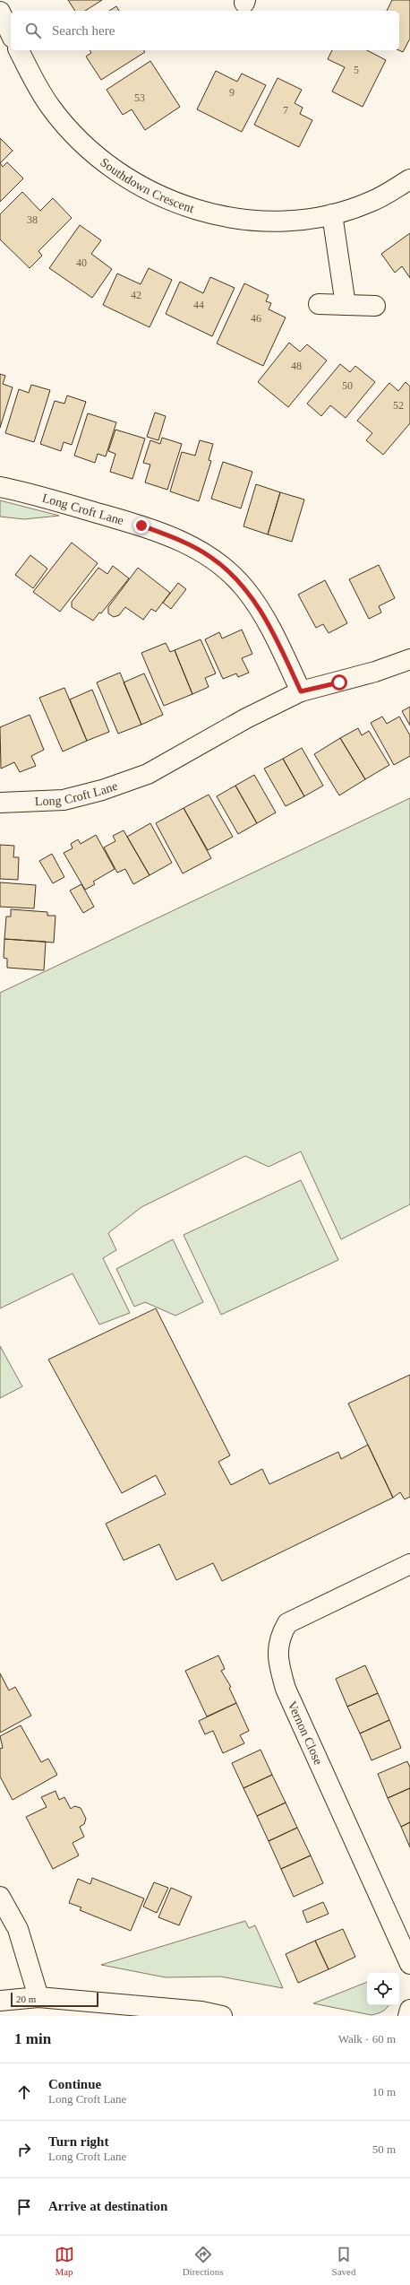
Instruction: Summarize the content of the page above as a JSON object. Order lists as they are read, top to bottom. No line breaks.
{"streets":{"street":["Southdown Crescent","Long Croft Lane","Vernon Close"]},"house_numbers":["5","9","53","7","38","40","42","44","46","48","50","52"],"scale_bar":"20 m","page":{"search":"Search here","scale":"20 m","heading":["1 min","Walk · 60 m"],"list":[["Continue","Long Croft Lane","10 m"],["Turn right","Long Croft Lane","50 m"],"Arrive at destination"],"nav":["Map","Directions","Saved"]}}
